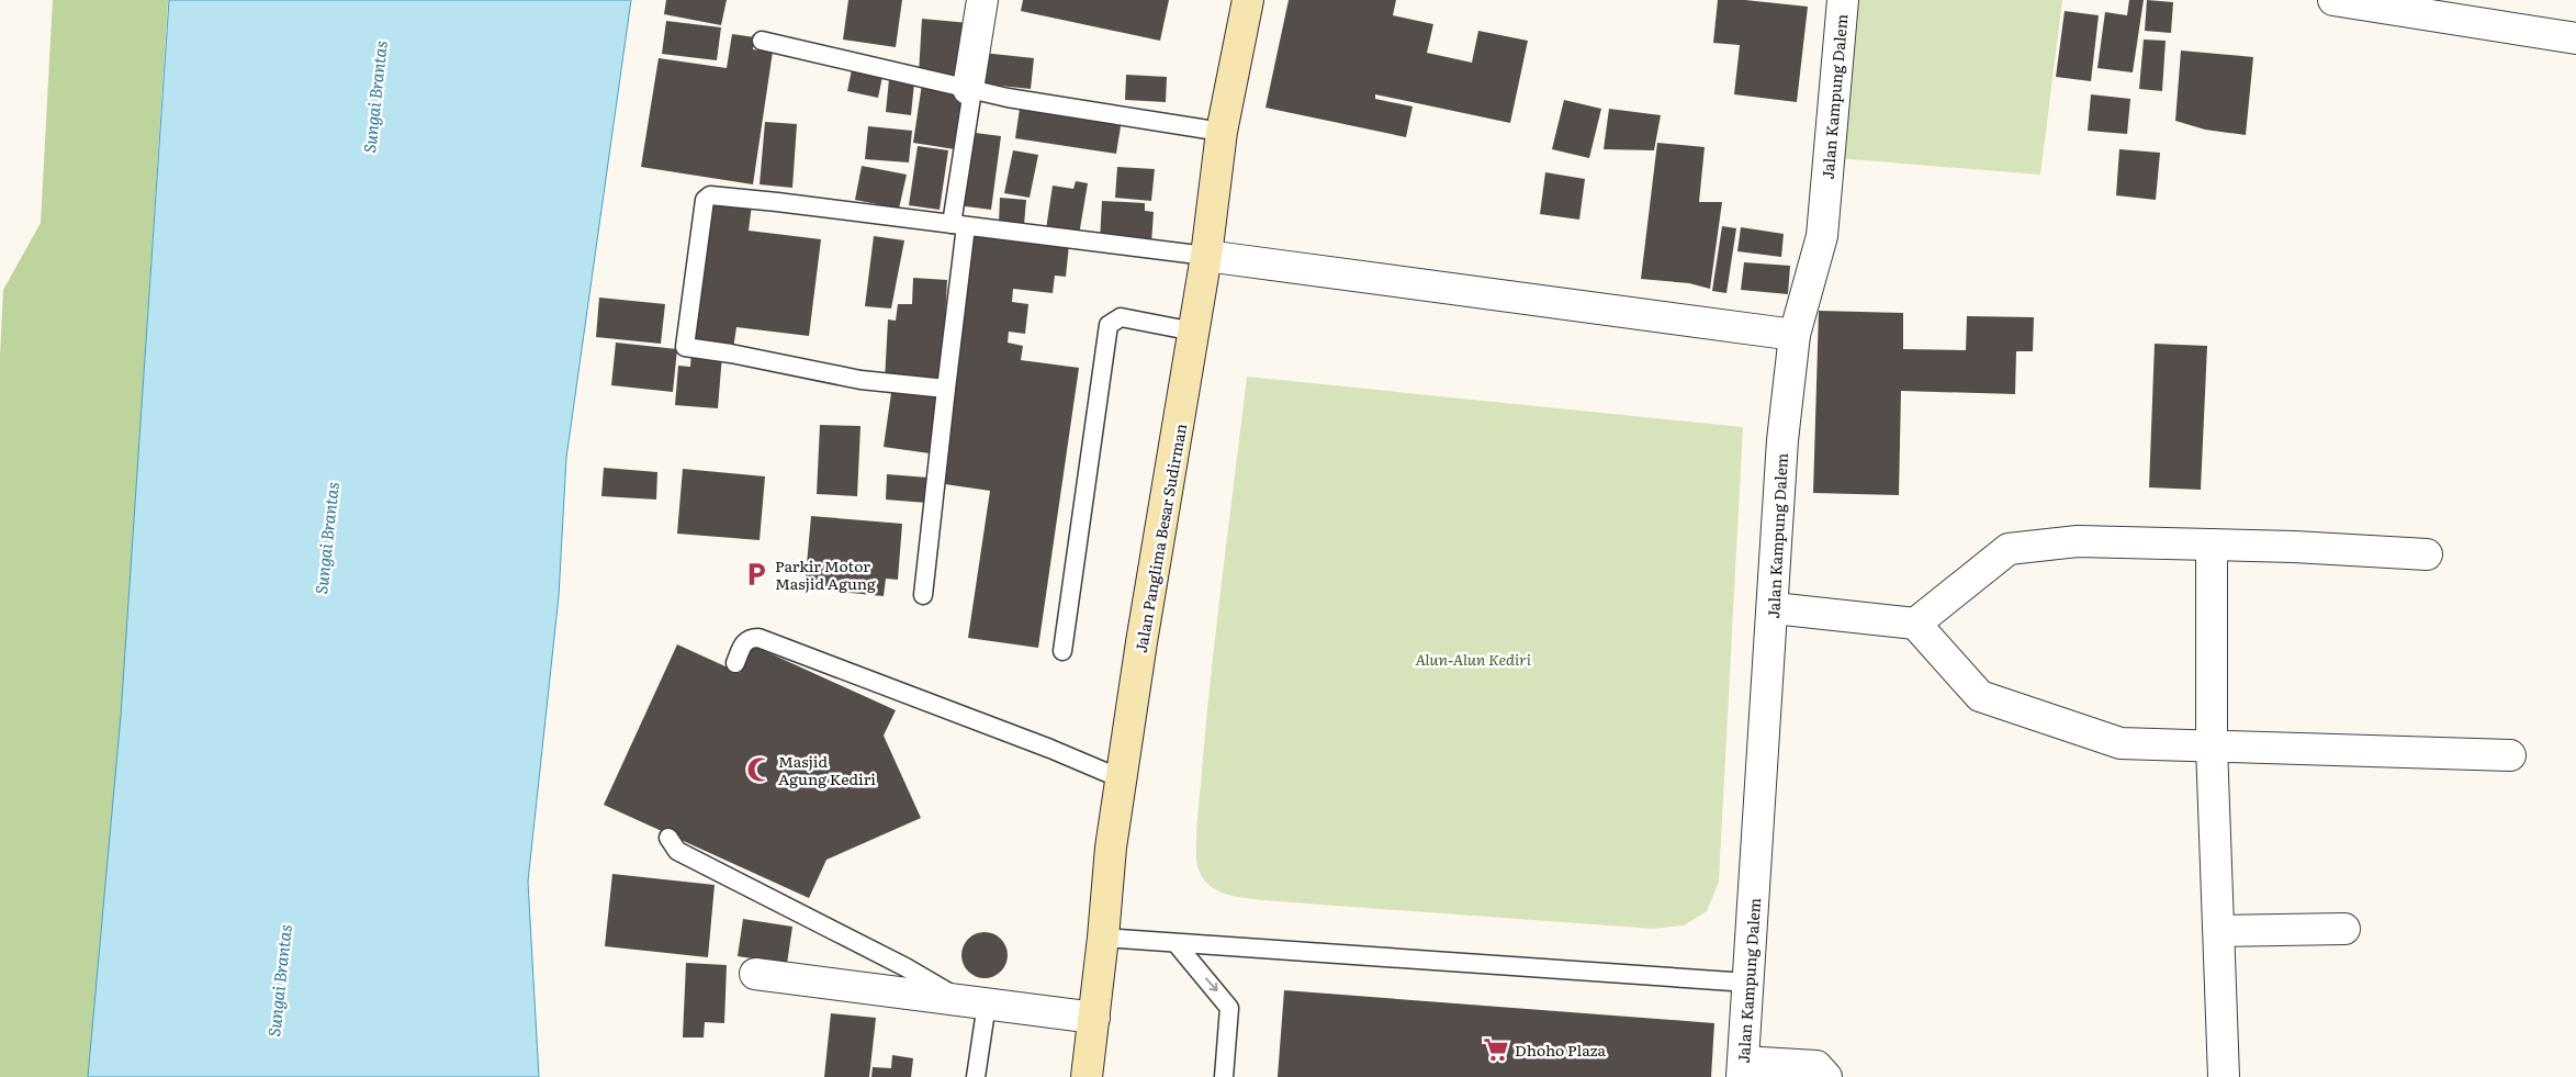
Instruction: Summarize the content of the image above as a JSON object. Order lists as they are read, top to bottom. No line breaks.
{"streets":{"main road":["Jalan Panglima Besar Sudirman"],"street":["Jalan Kampung Dalem"]},"water":["Sungai Brantas"],"parks":["Alun-Alun Kediri"],"places":{"parking":["Parkir Motor Masjid Agung"],"mosque":["Masjid Agung Kediri"],"supermarket":["Dhoho Plaza"]}}
